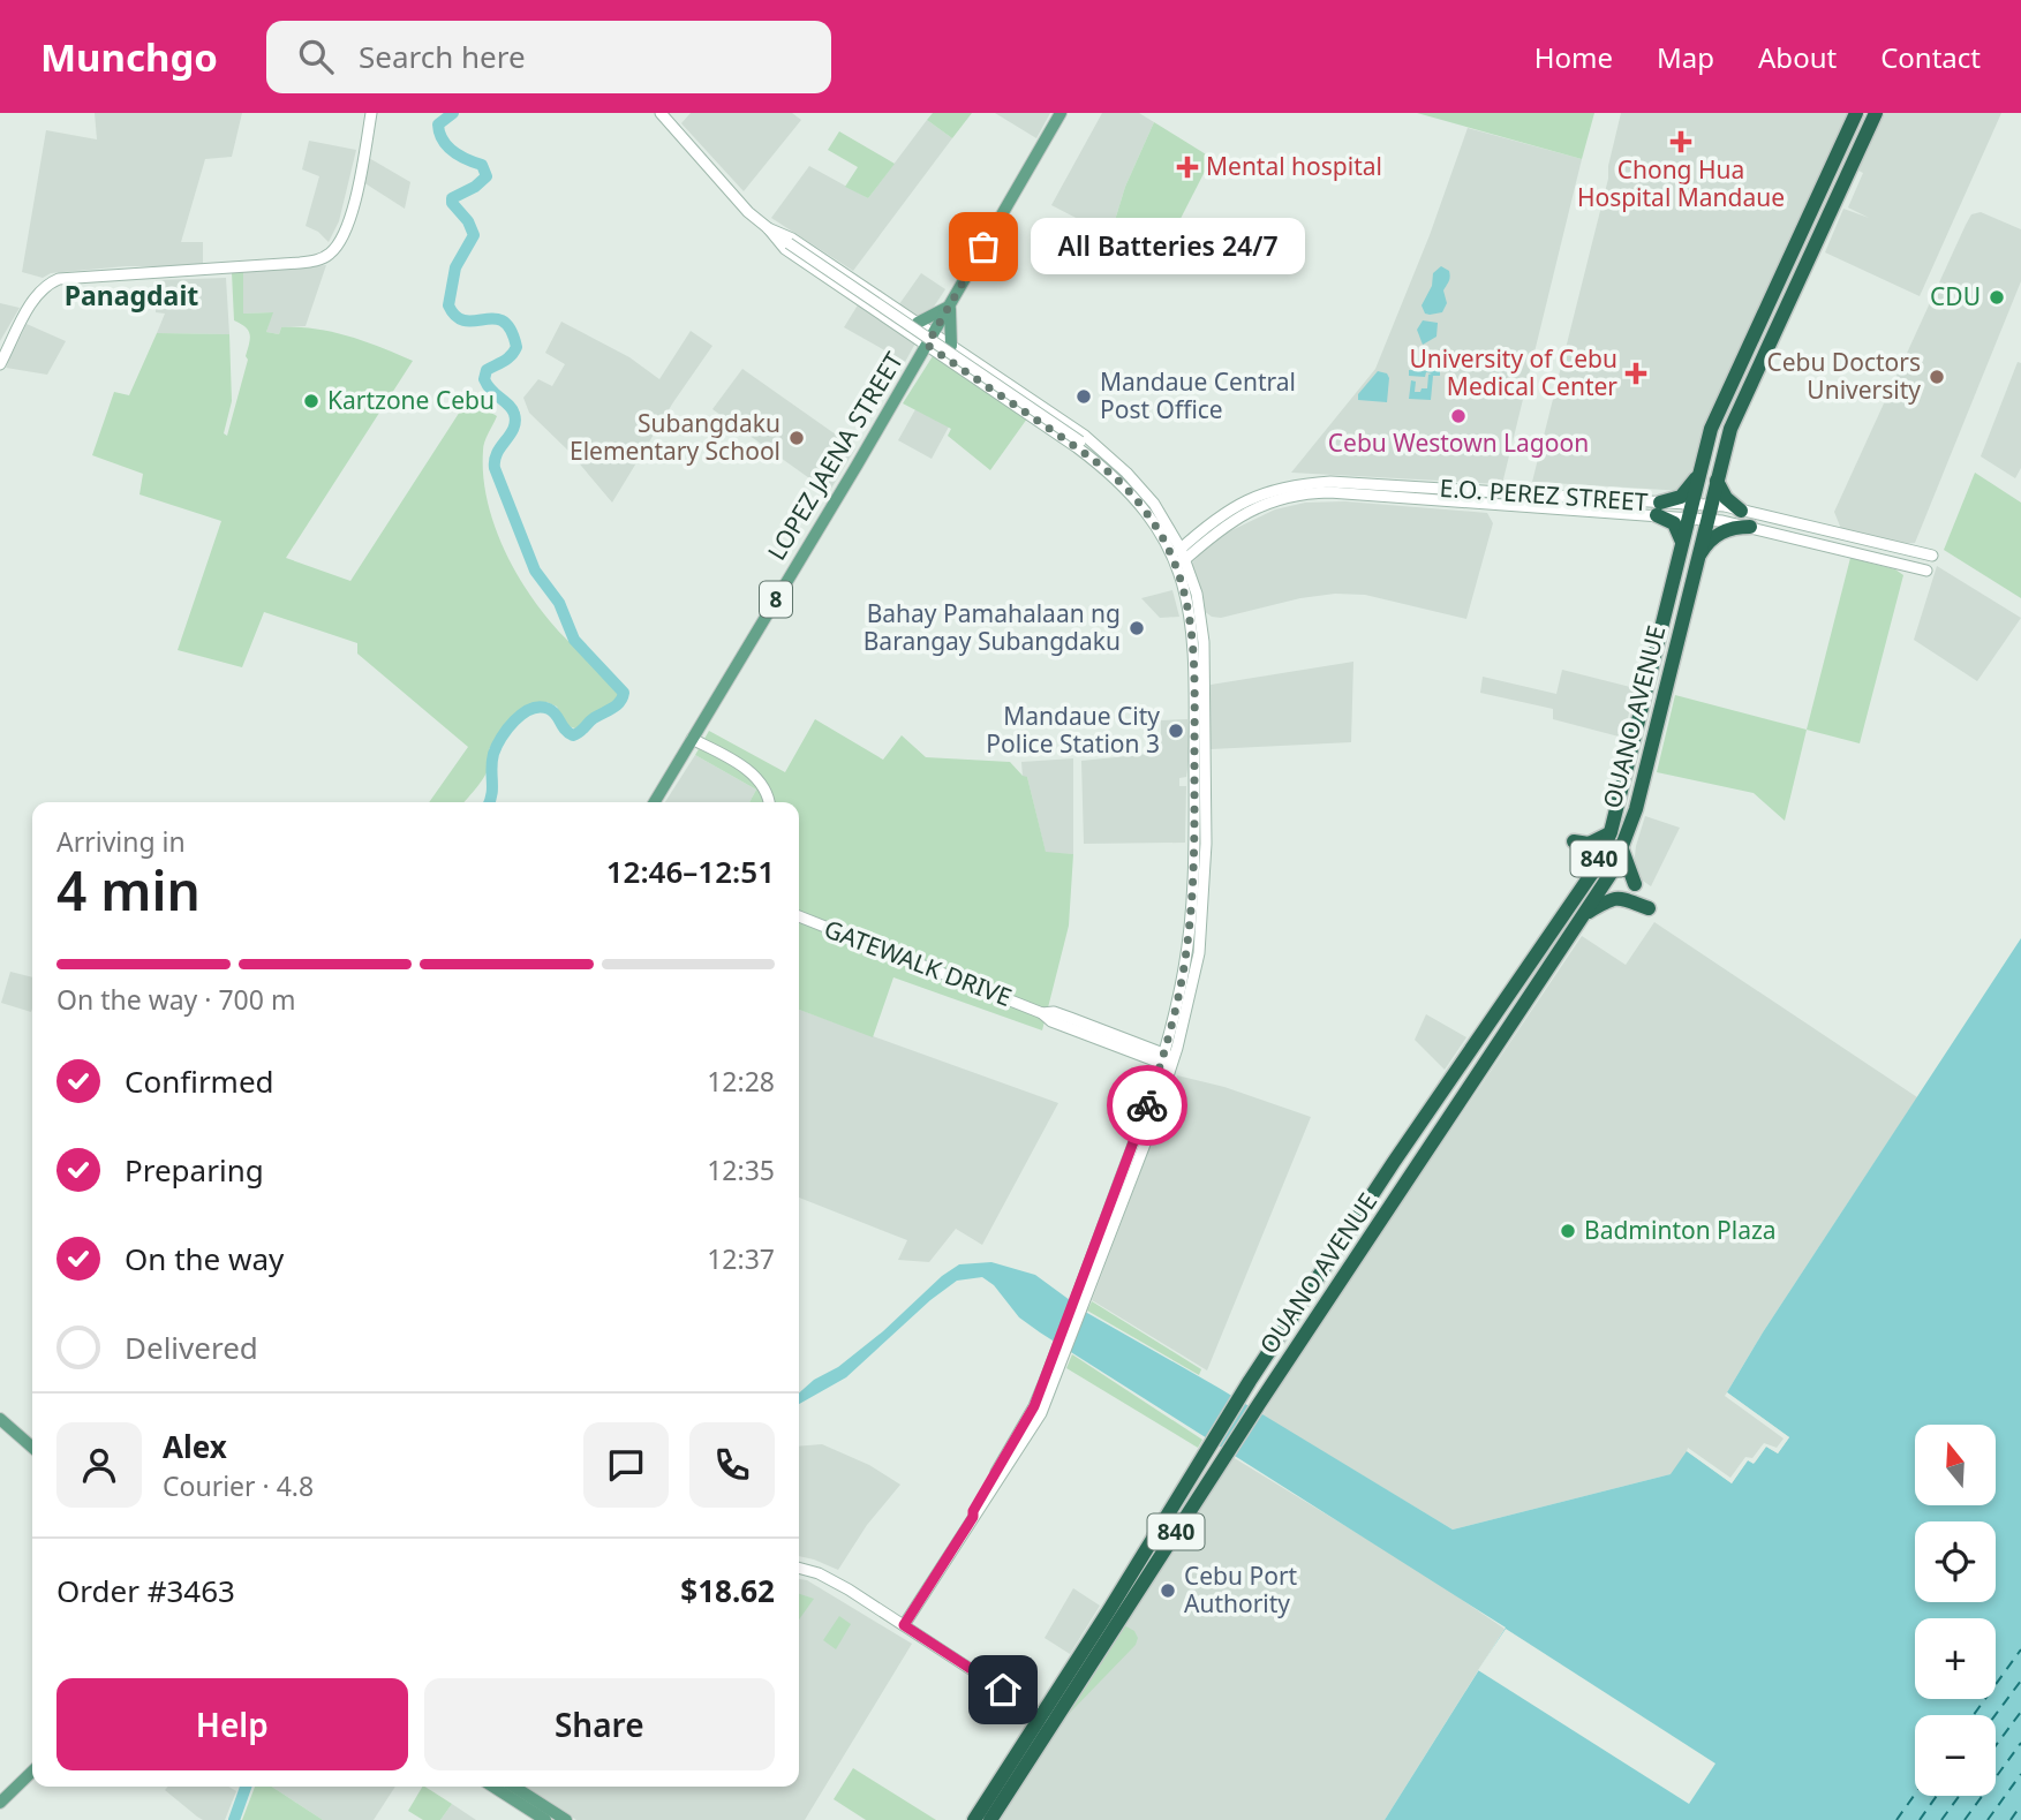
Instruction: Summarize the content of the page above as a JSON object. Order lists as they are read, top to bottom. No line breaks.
{"streets":{"highway":["OUANO AVENUE","840"],"main road":["LOPEZ JAENA STREET","E.O. PEREZ STREET","8","GATEWALK DRIVE"]},"crossings":[["LOPEZ JAENA STREET","8"],["E.O. PEREZ STREET","OUANO AVENUE"],["OUANO AVENUE","840"]],"districts":["Panagdait"],"places":{"health":["Chong Hua Hospital Mandaue","Mental hospital","University of Cebu Medical Center"],"other":["All Batteries 24/7","CDU","Cebu Doctors University","Mandaue Central Post Office","Kartzone Cebu","Cebu Westown Lagoon","Subangdaku Elementary School","Bahay Pamahalaan ng Barangay Subangdaku","Mandaue City Police Station 3","Badminton Plaza","Cebu Port Authority"]},"north":"top","page":{"header":"Munchgo","search":"Search here","nav":["Home","Map","About","Contact"],"bubble":"All Batteries 24/7","heading":["4 min","Arriving in","12:46–12:51"],"panel":["Alex","Courier · 4.8","Order #3463","$18.62"],"bar":"On the way · 700 m","list":[["Confirmed","12:28"],["Preparing","12:35"],["On the way","12:37"],"Delivered"],"map_buttons":["+","−"],"buttons":["Help","Share"]}}
